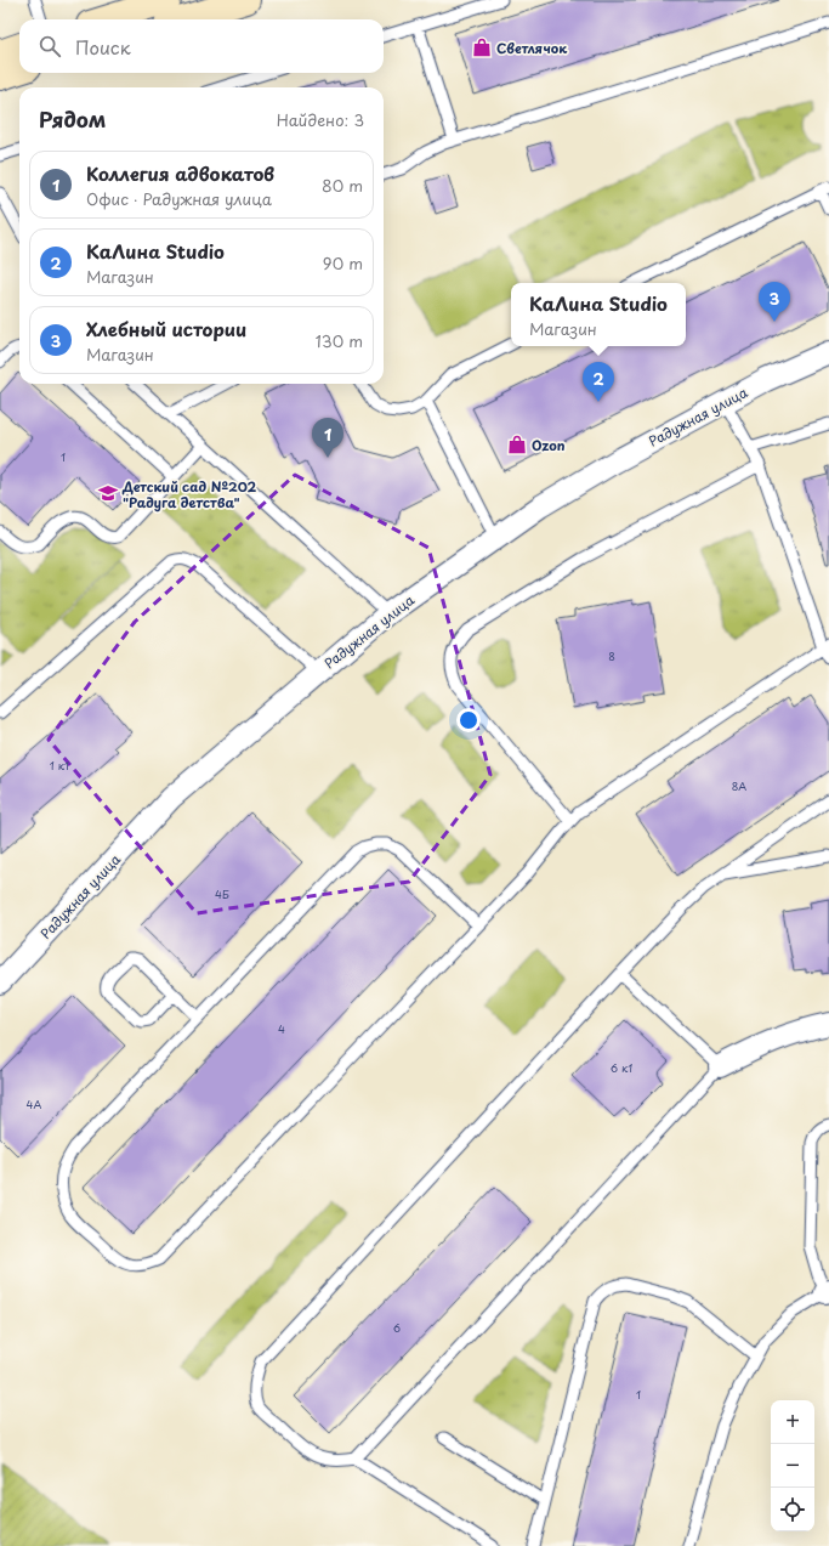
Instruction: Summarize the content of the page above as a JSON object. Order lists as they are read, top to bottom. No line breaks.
{"streets":{"street":["Радужная улица"]},"places":{"shop":["Светлячок","Ozon"],"school or university":["Детский сад №202 \"Радуга детства\""]},"house_numbers":["1","8","1 к1","8А","4Б","4","6 к1","4А","6","1"],"page":{"search":"Поиск","heading":["Рядом","Найдено: 3"],"list":[{"mark":"1","name":"Коллегия адвокатов","note":"Офис · Радужная улица","value":"80 m"},{"mark":"2","name":"КаЛина Studio","note":"Магазин","value":"90 m"},{"mark":"3","name":"Хлебный истории","note":"Магазин","value":"130 m"}],"pins":["3","2","1"],"popup":["КаЛина Studio","Магазин"],"map_buttons":["+","−"]}}
